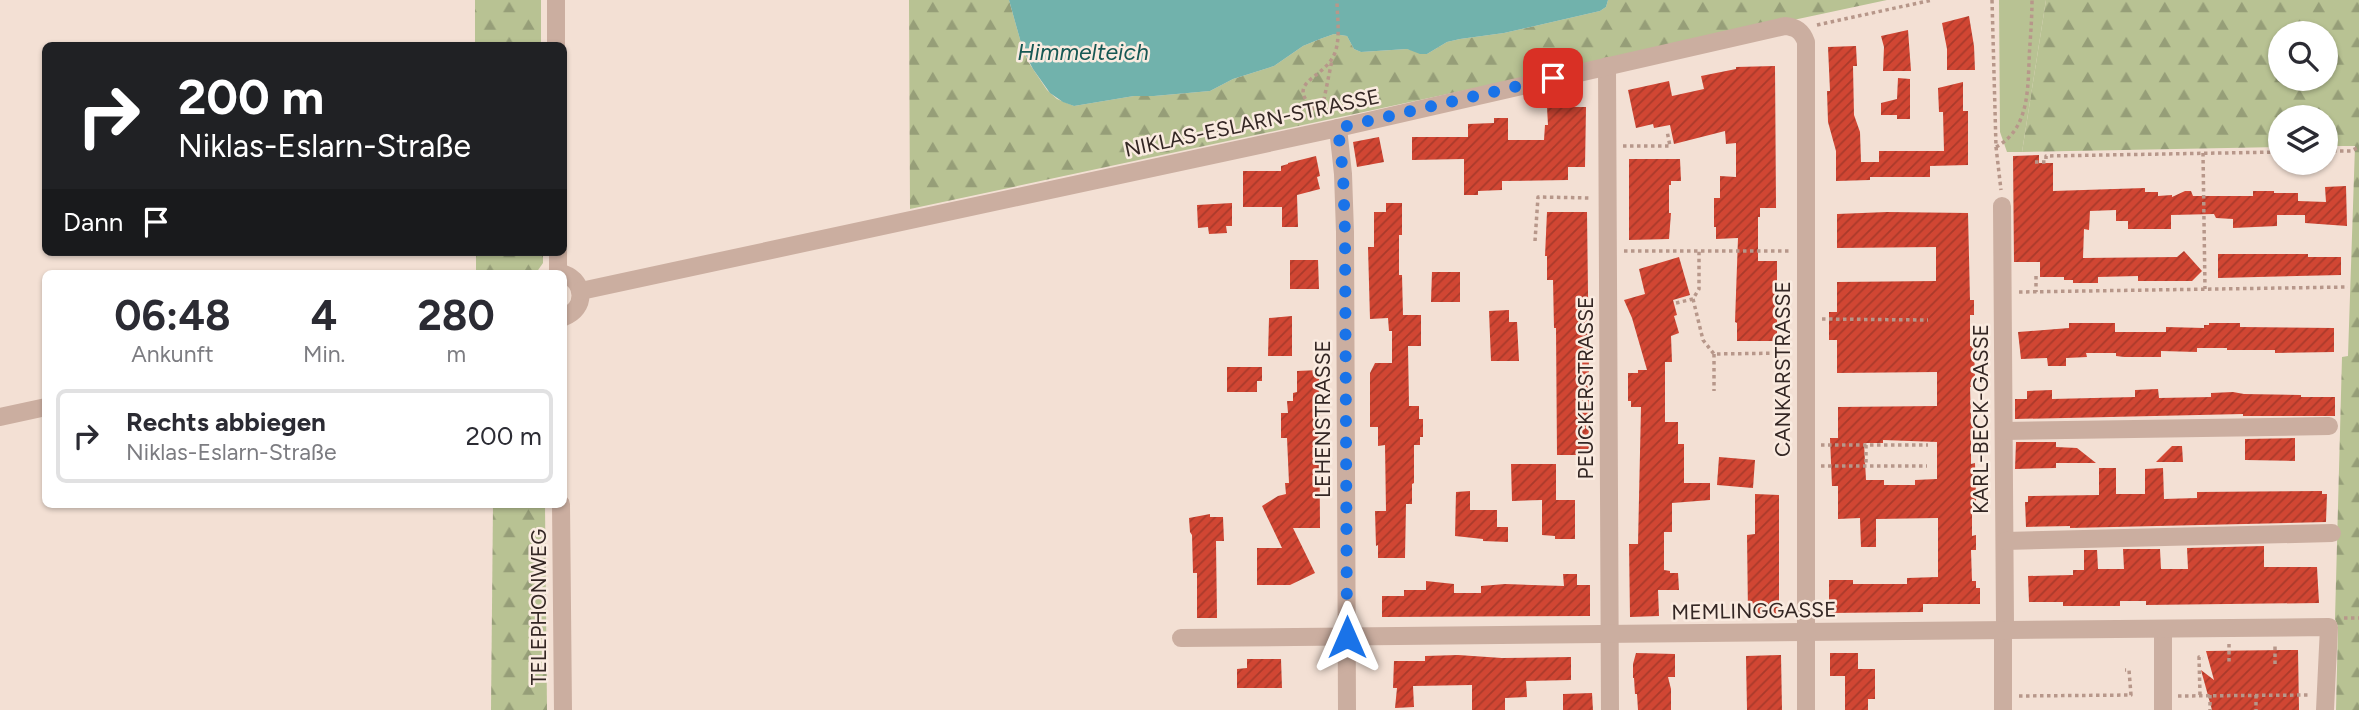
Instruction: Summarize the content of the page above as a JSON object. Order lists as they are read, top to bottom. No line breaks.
{"streets":{"street":["NIKLAS-ESLARN-STRASSE","CANKARSTRASSE","PEUCKERSTRASSE","LEHENSTRASSE","KARL-BECK-GASSE","TELEPHONWEG","MEMLINGGASSE"]},"crossings":[["NIKLAS-ESLARN-STRASSE","CANKARSTRASSE"],["NIKLAS-ESLARN-STRASSE","PEUCKERSTRASSE"],["NIKLAS-ESLARN-STRASSE","LEHENSTRASSE"],["CANKARSTRASSE","MEMLINGGASSE"],["PEUCKERSTRASSE","MEMLINGGASSE"],["LEHENSTRASSE","MEMLINGGASSE"],["KARL-BECK-GASSE","MEMLINGGASSE"]],"water":["Himmelteich"],"page":{"turn":["200 m","Niklas-Eslarn-Straße"],"then":"Dann","eta":["06:48","Ankunft","4","Min.","280","m"],"list":[{"name":"Rechts abbiegen","note":"Niklas-Eslarn-Straße","value":"200 m"}]}}
